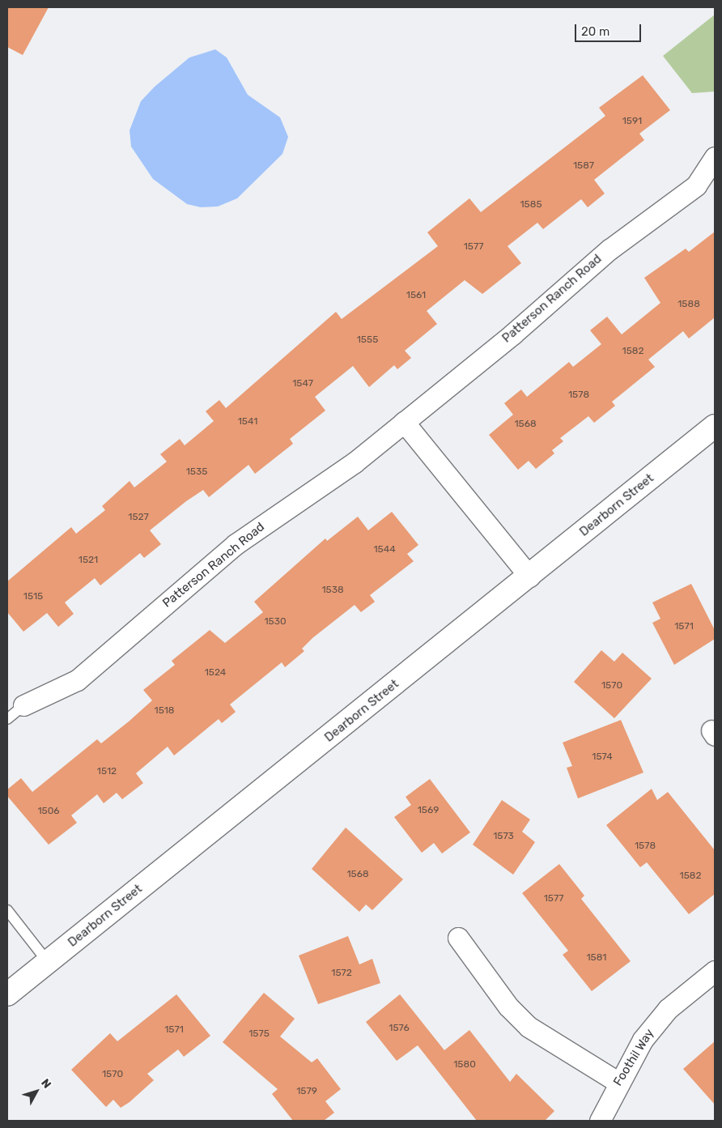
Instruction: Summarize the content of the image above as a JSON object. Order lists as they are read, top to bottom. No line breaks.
{"streets":{"street":["Patterson Ranch Road","Dearborn Street","Foothil Way"]},"house_numbers":["1591","1587","1585","1577","1561","1588","1555","1582","1547","1578","1541","1568","1535","1527","1544","1521","1538","1515","1530","1571","1524","1570","1518","1574","1512","1569","1506","1573","1578","1568","1582","1577","1581","1572","1576","1571","1575","1580","1570","1579"],"scale_bar":"20 m","north":"top right"}
